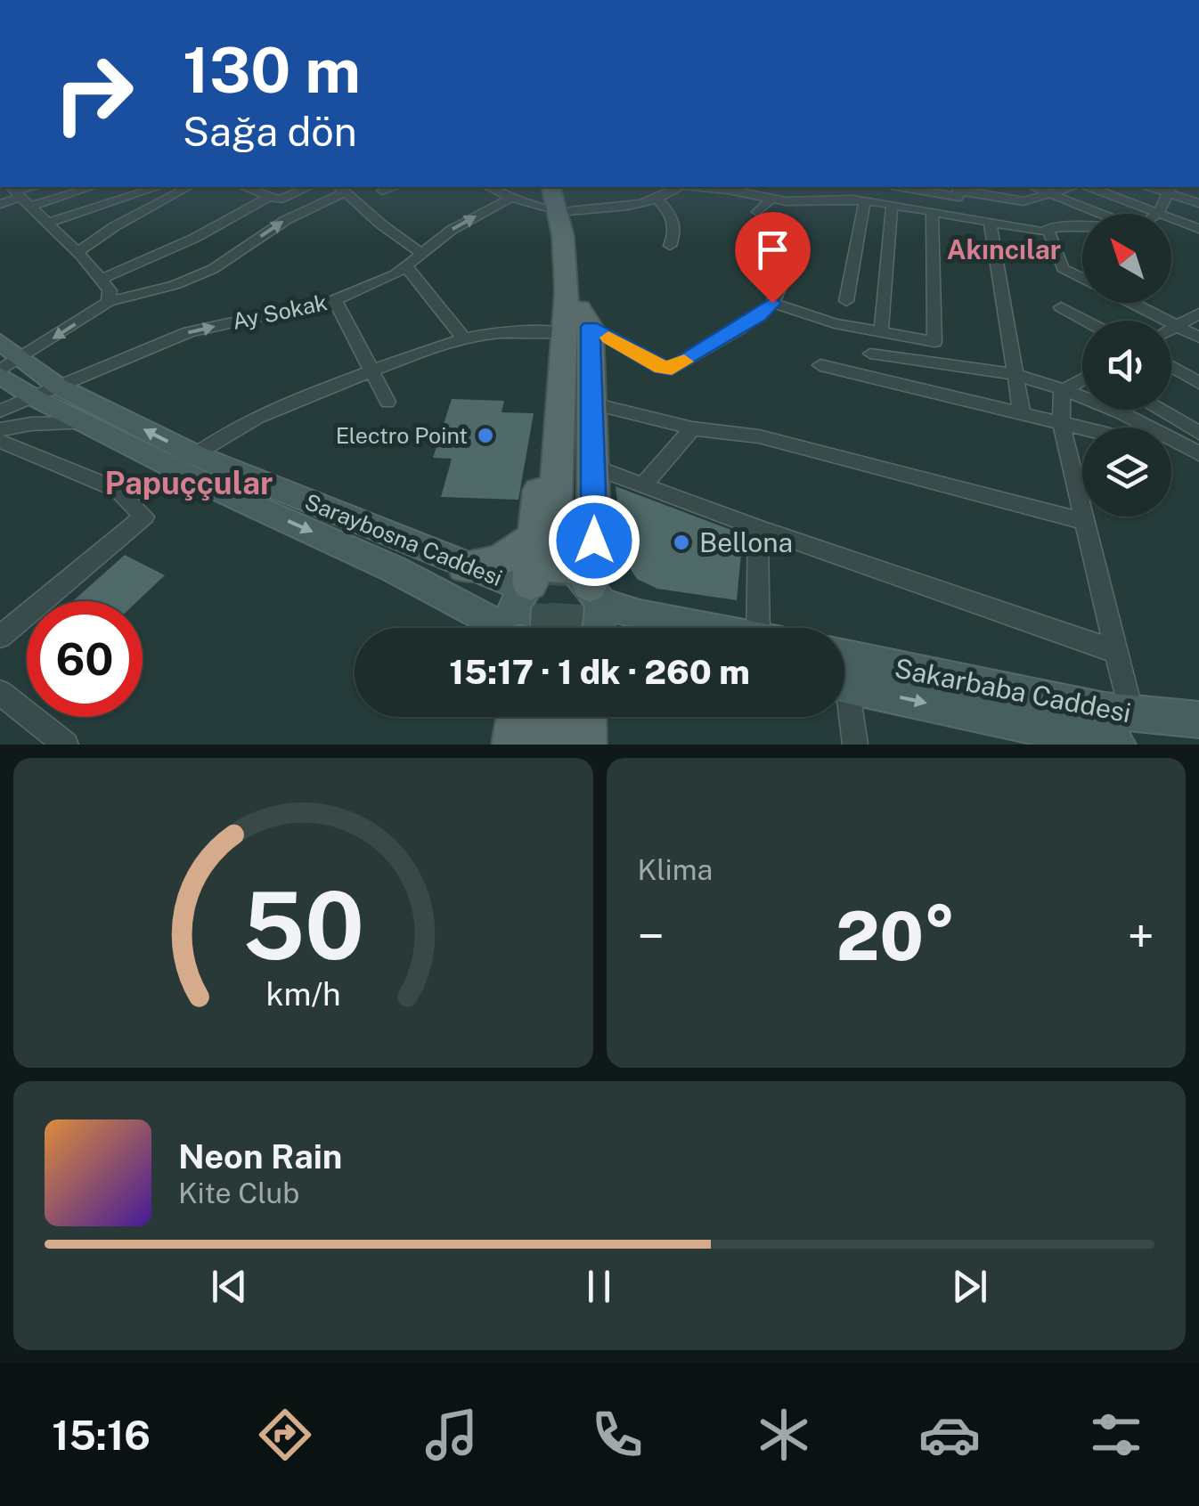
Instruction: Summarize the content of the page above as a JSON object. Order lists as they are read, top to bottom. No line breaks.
{"streets":{"main road":["Saraybosna Caddesi","Sakarbaba Caddesi"],"street":["Ay Sokak"]},"crossings":[["Ay Sokak","Saraybosna Caddesi"]],"districts":["Akıncılar","Papuççular"],"places":["Electro Point","Bellona"],"north":"top left","page":{"turn":["130 m","Sağa dön"],"limit":"60","trip":"15:17 · 1 dk · 260 m","tile":"Klima","heat":["−","20°","+"],"song":["Neon Rain","Kite Club"],"tabs":"15:16","gauge":["50","km/h"]}}
